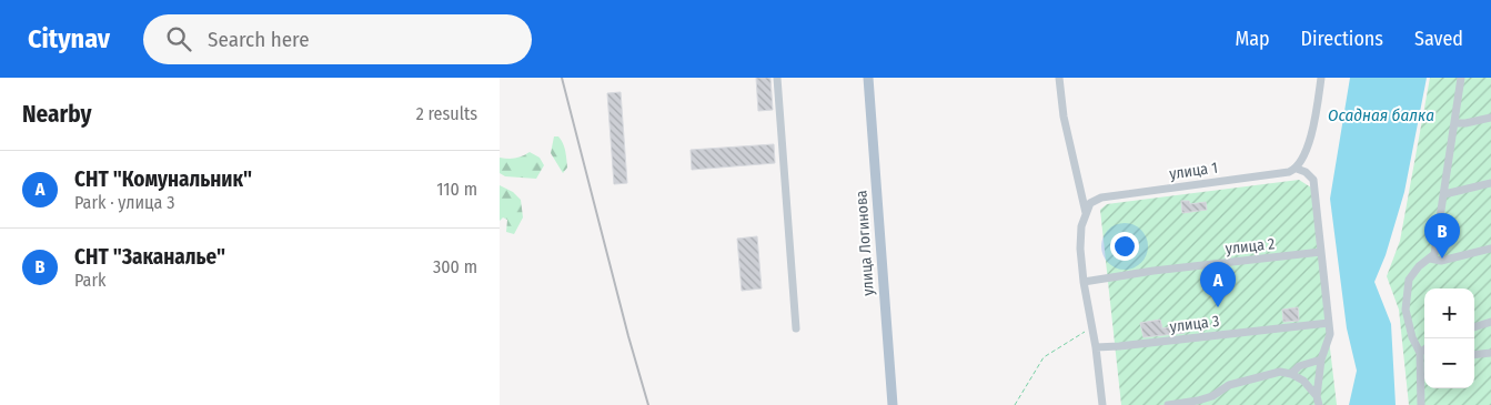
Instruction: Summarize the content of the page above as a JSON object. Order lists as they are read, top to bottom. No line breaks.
{"streets":{"main road":["улица Логинова"],"street":["улица 1","улица 2","улица 3"]},"water":["Осадная балка"],"page":{"header":"Citynav","search":"Search here","nav":["Map","Directions","Saved"],"heading":["Nearby","2 results"],"list":[{"mark":"A","name":"СНТ \"Комунальник\"","note":"Park · улица 3","value":"110 m"},{"mark":"B","name":"СНТ \"Заканалье\"","note":"Park","value":"300 m"}],"pins":["B","A"],"map_buttons":["+","−"]}}
